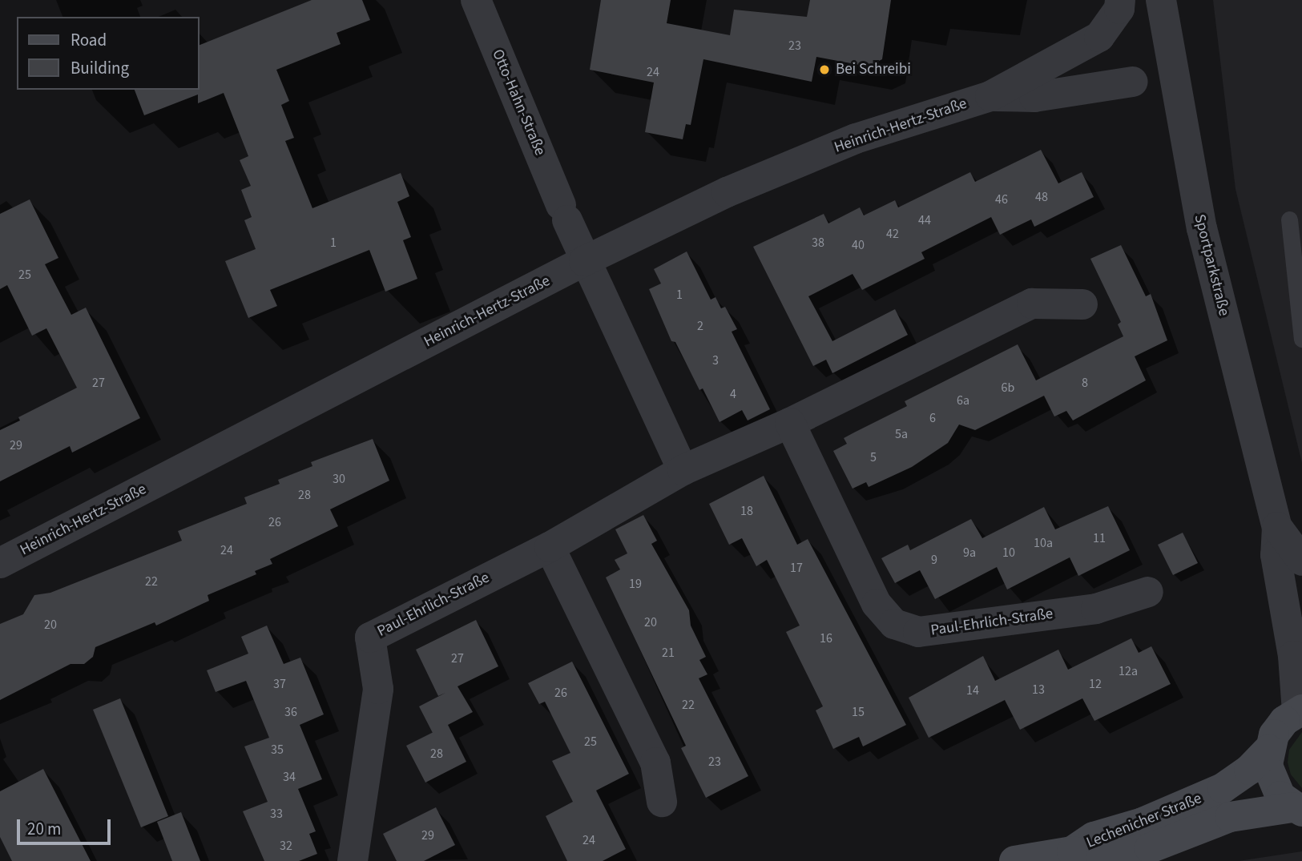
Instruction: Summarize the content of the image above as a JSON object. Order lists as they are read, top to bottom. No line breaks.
{"streets":{"street":["Otto-Hahn-Straße","Heinrich-Hertz-Straße","Sportparkstraße","Paul-Ehrlich-Straße","Lechenicher Straße"]},"crossings":[["Otto-Hahn-Straße","Heinrich-Hertz-Straße"],["Sportparkstraße","Lechenicher Straße"]],"places":["Bei Schreibi"],"house_numbers":["23","24","48","46","44","42","1","38","40","25","1","2","3","27","8","6b","4","6a","6","5a","29","5","30","28","18","26","11","10a","24","9a","10","9","17","22","19","20","20","16","21","27","12a","37","12","13","14","26","22","36","15","25","35","28","23","34","33","29","24","32"],"legend":["Road","Building"],"scale_bar":"20 m"}
